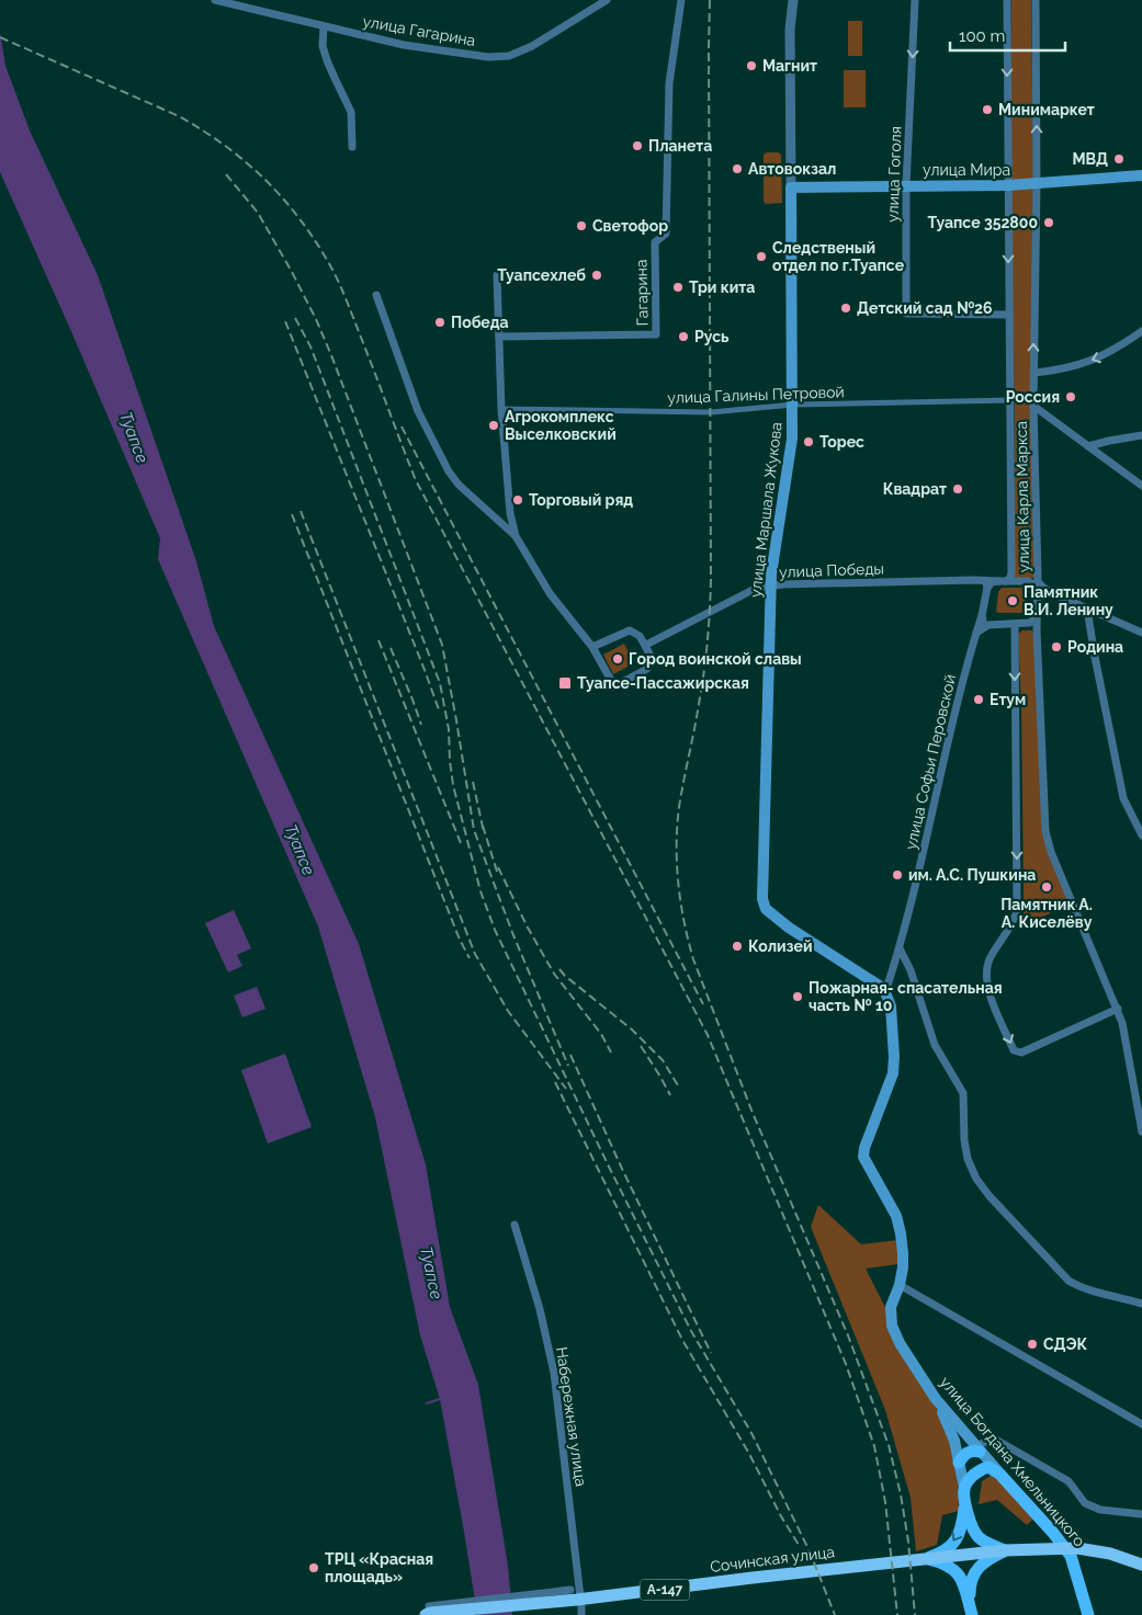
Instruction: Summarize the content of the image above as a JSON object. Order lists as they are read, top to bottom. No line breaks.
{"streets":{"highway":["Сочинская улица","А-147"],"main road":["улица Мира","улица Маршала Жукова","улица Богдана Хмельницкого"],"street":["улица Гагарина","улица Гоголя","Гагарина","улица Галины Петровой","улица Карла Маркса","улица Победы","улица Софьи Перовской","Набережная улица"]},"crossings":[["улица Мира","улица Гоголя"],["улица Мира","улица Карла Маркса"],["улица Мира","улица Маршала Жукова"],["улица Гоголя","улица Карла Маркса"],["улица Галины Петровой","улица Карла Маркса"],["улица Галины Петровой","улица Маршала Жукова"],["улица Карла Маркса","улица Победы"],["улица Карла Маркса","улица Софьи Перовской"],["улица Маршала Жукова","улица Победы"],["улица Маршала Жукова","улица Софьи Перовской"],["улица Маршала Жукова","улица Богдана Хмельницкого"],["улица Победы","улица Софьи Перовской"],["улица Софьи Перовской","улица Богдана Хмельницкого"],["Набережная улица","Сочинская улица"],["Сочинская улица","А-147"]],"one_way":["улица Гоголя"],"water":["Туапсе"],"places":{"other":["Магнит","Минимаркет","Планета","МВД","Автовокзал","Туапсе 352800","Светофор","Следственый отдел по г.Туапсе","Туапсехлеб","Три кита","Детский сад №26","Победа","Русь","Россия","Агрокомплекс Выселковский","Торес","Квадрат","Торговый ряд","Памятник В.И. Ленину","Родина","Город воинской славы","Етум","им. А.С. Пушкина","Памятник А. А. Киселёву","Колизей","Пожарная- спасательная часть № 10","СДЭК","ТРЦ «Красная площадь»"],"transit":["Туапсе-Пассажирская"]},"scale_bar":"100 m"}
